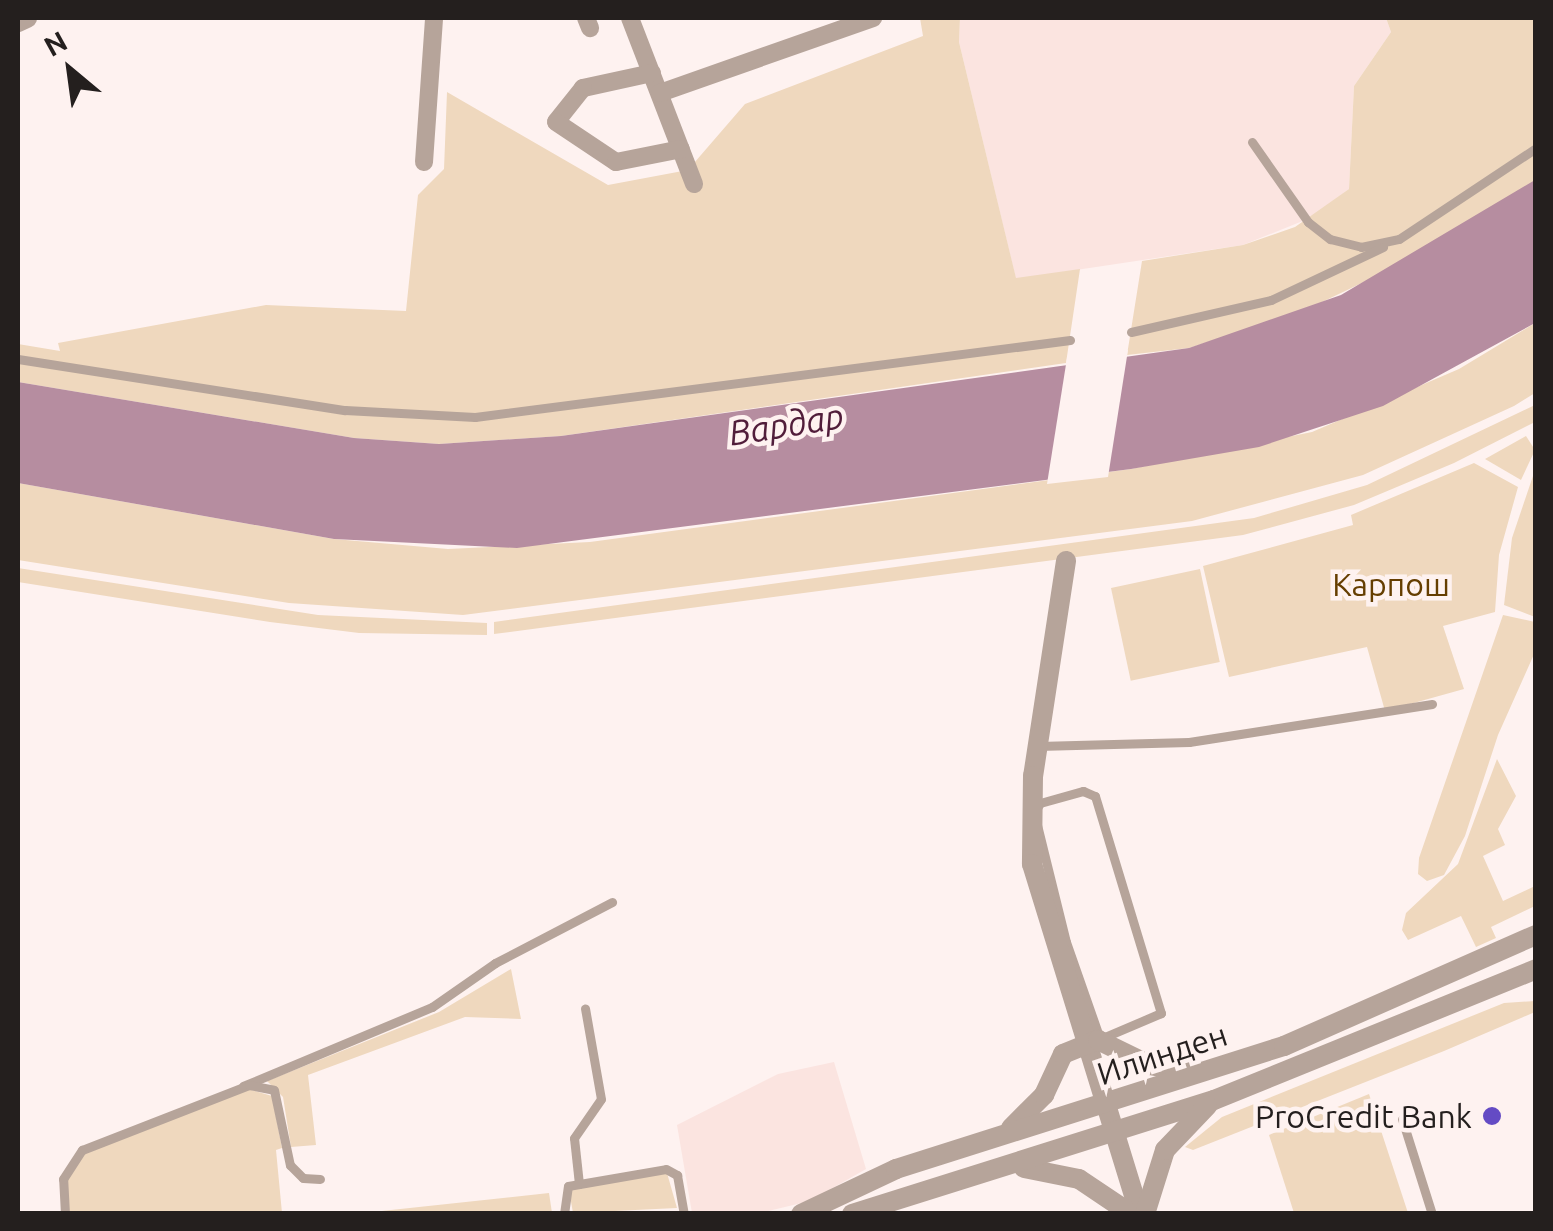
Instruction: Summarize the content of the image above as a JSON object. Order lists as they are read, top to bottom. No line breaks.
{"streets":{"street":["Илинден"]},"water":["Вардар"],"parks":["Карпош"],"places":["ProCredit Bank"],"north":"top left"}
